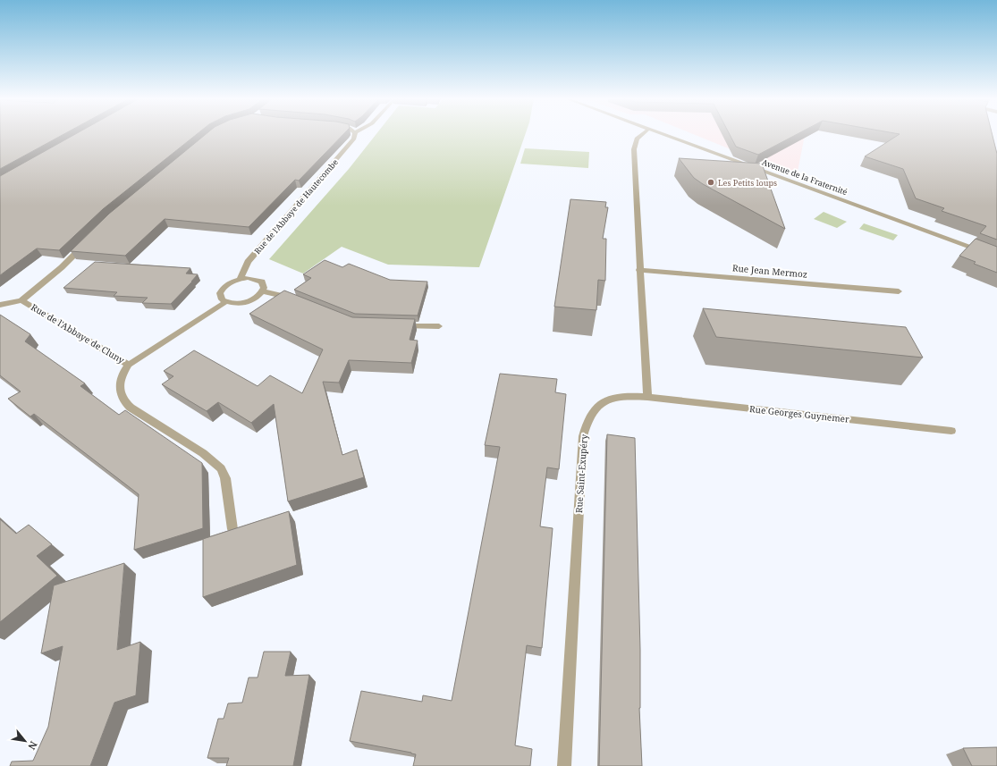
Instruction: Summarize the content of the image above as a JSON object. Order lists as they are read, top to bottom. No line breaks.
{"streets":{"street":["Avenue de la Fraternité","Rue de l'Abbaye de Hautecombe","Rue Jean Mermoz","Rue de l'Abbaye de Cluny","Rue Georges Guynemer","Rue Saint-Exupéry"]},"crossings":[["Rue Georges Guynemer","Rue Saint-Exupéry"]],"places":["Les Petits loups"],"north":"bottom right"}
